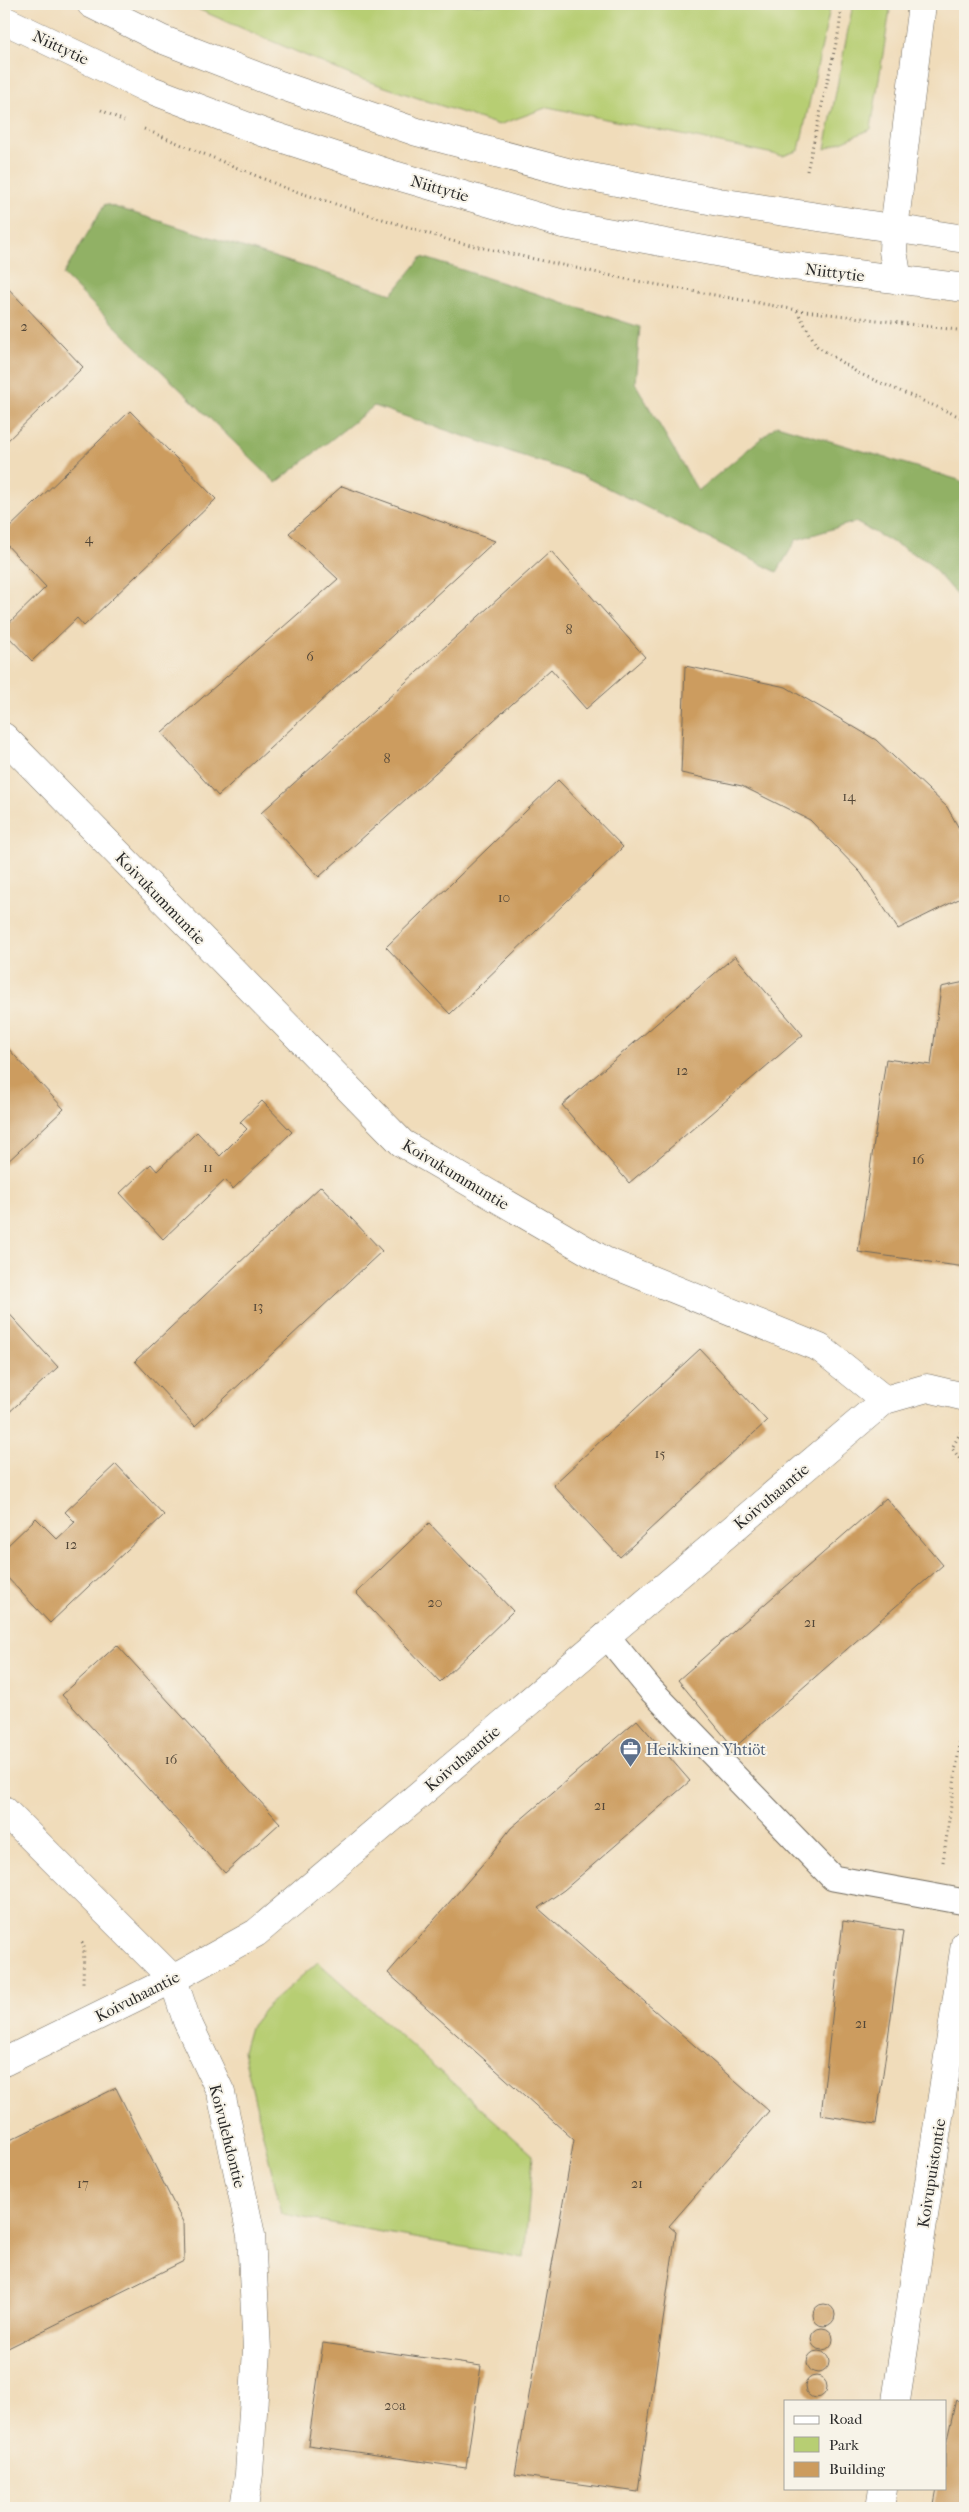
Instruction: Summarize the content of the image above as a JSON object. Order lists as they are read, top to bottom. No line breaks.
{"streets":{"main road":["Niittytie","Koivukummuntie","Koivuhaantie","Koivulehdontie","Koivupuistontie"]},"crossings":[["Koivukummuntie","Koivuhaantie"],["Koivuhaantie","Koivulehdontie"]],"places":{"office":["Heikkinen Yhtiöt"]},"house_numbers":["2","4","8","6","8","14","10","12","16","11","13","15","12","20","21","16","21","21","17","21","20a"],"legend":["Road","Park","Building"]}
